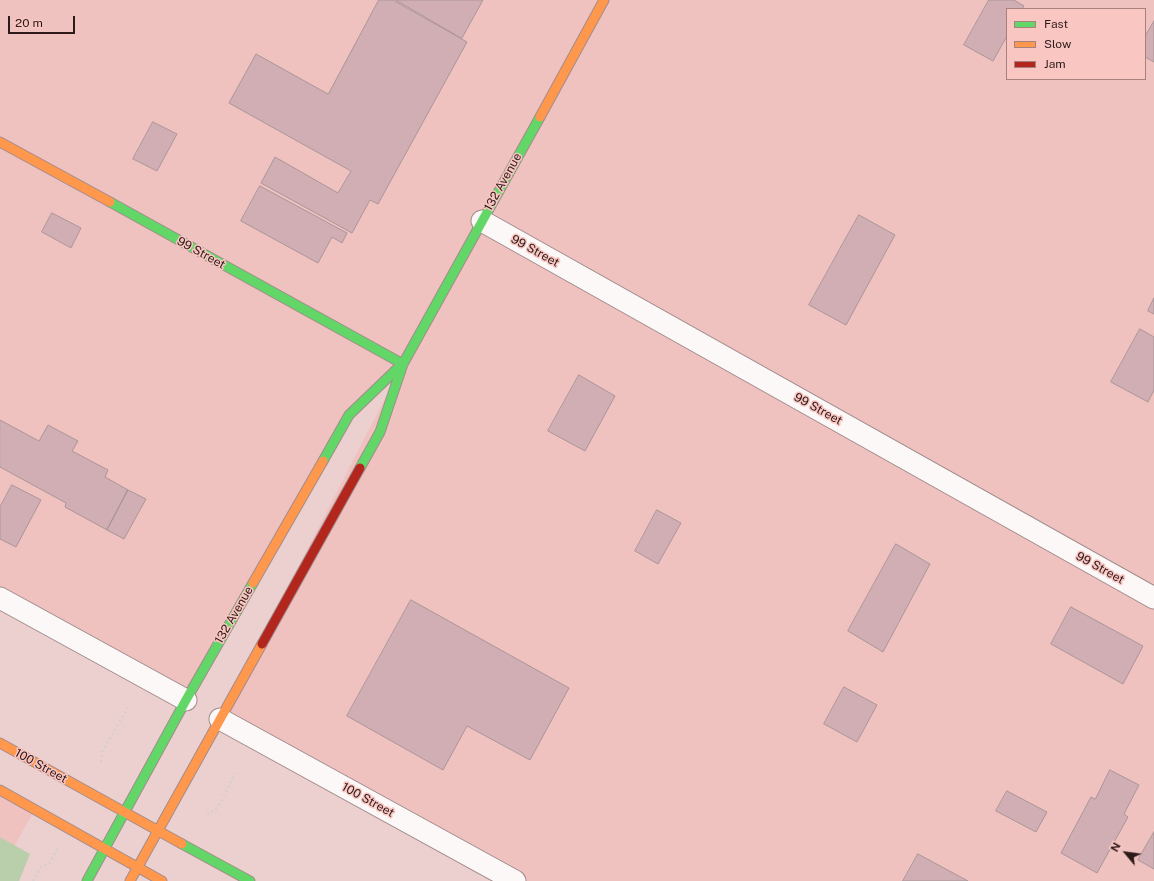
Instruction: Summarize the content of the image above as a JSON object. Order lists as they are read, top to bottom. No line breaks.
{"streets":{"main road":["132 Avenue","99 Street","100 Street"]},"crossings":[["132 Avenue","99 Street"],["132 Avenue","100 Street"]],"legend":["Fast","Slow","Jam"],"scale_bar":"20 m","north":"top left"}
